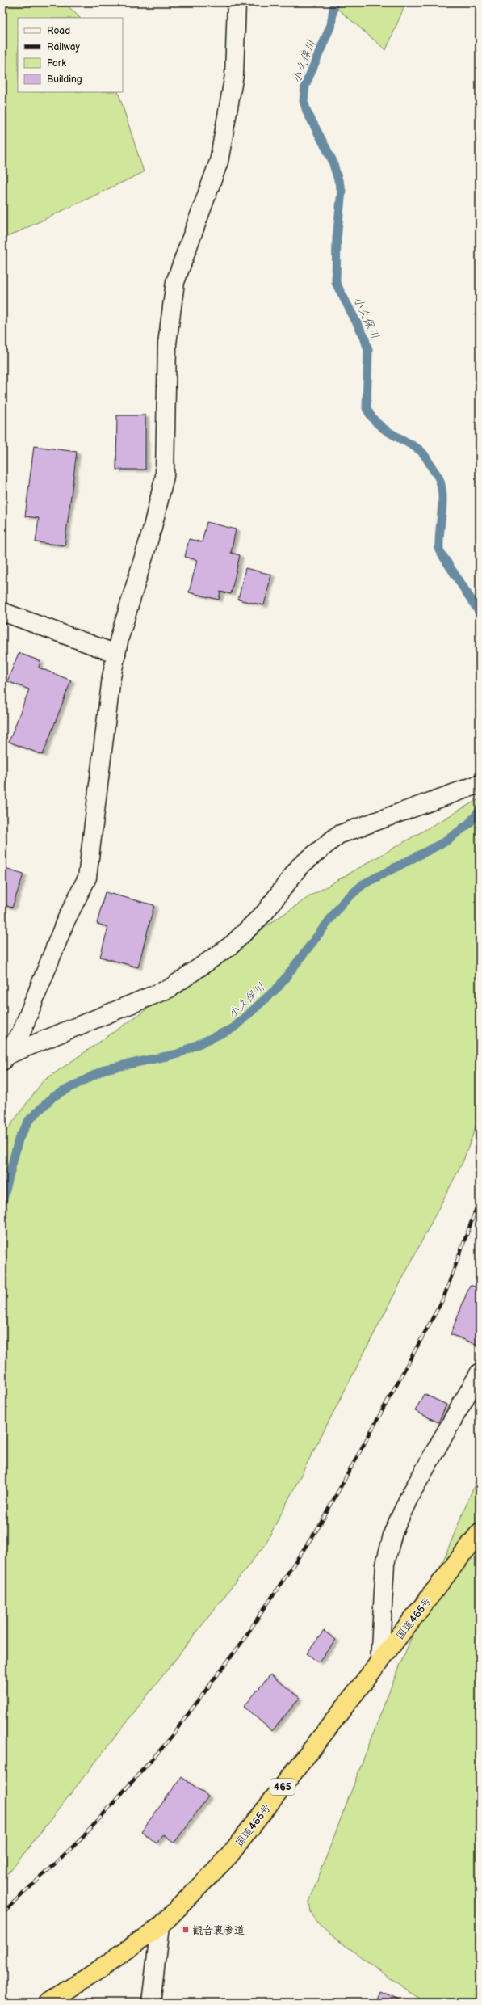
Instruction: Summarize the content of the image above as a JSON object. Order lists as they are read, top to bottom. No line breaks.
{"streets":{"highway":["国道465号","465"]},"water":["小久保川"],"places":{"transit":["観音裏参道"]},"legend":["Road","Railway","Park","Building"]}
